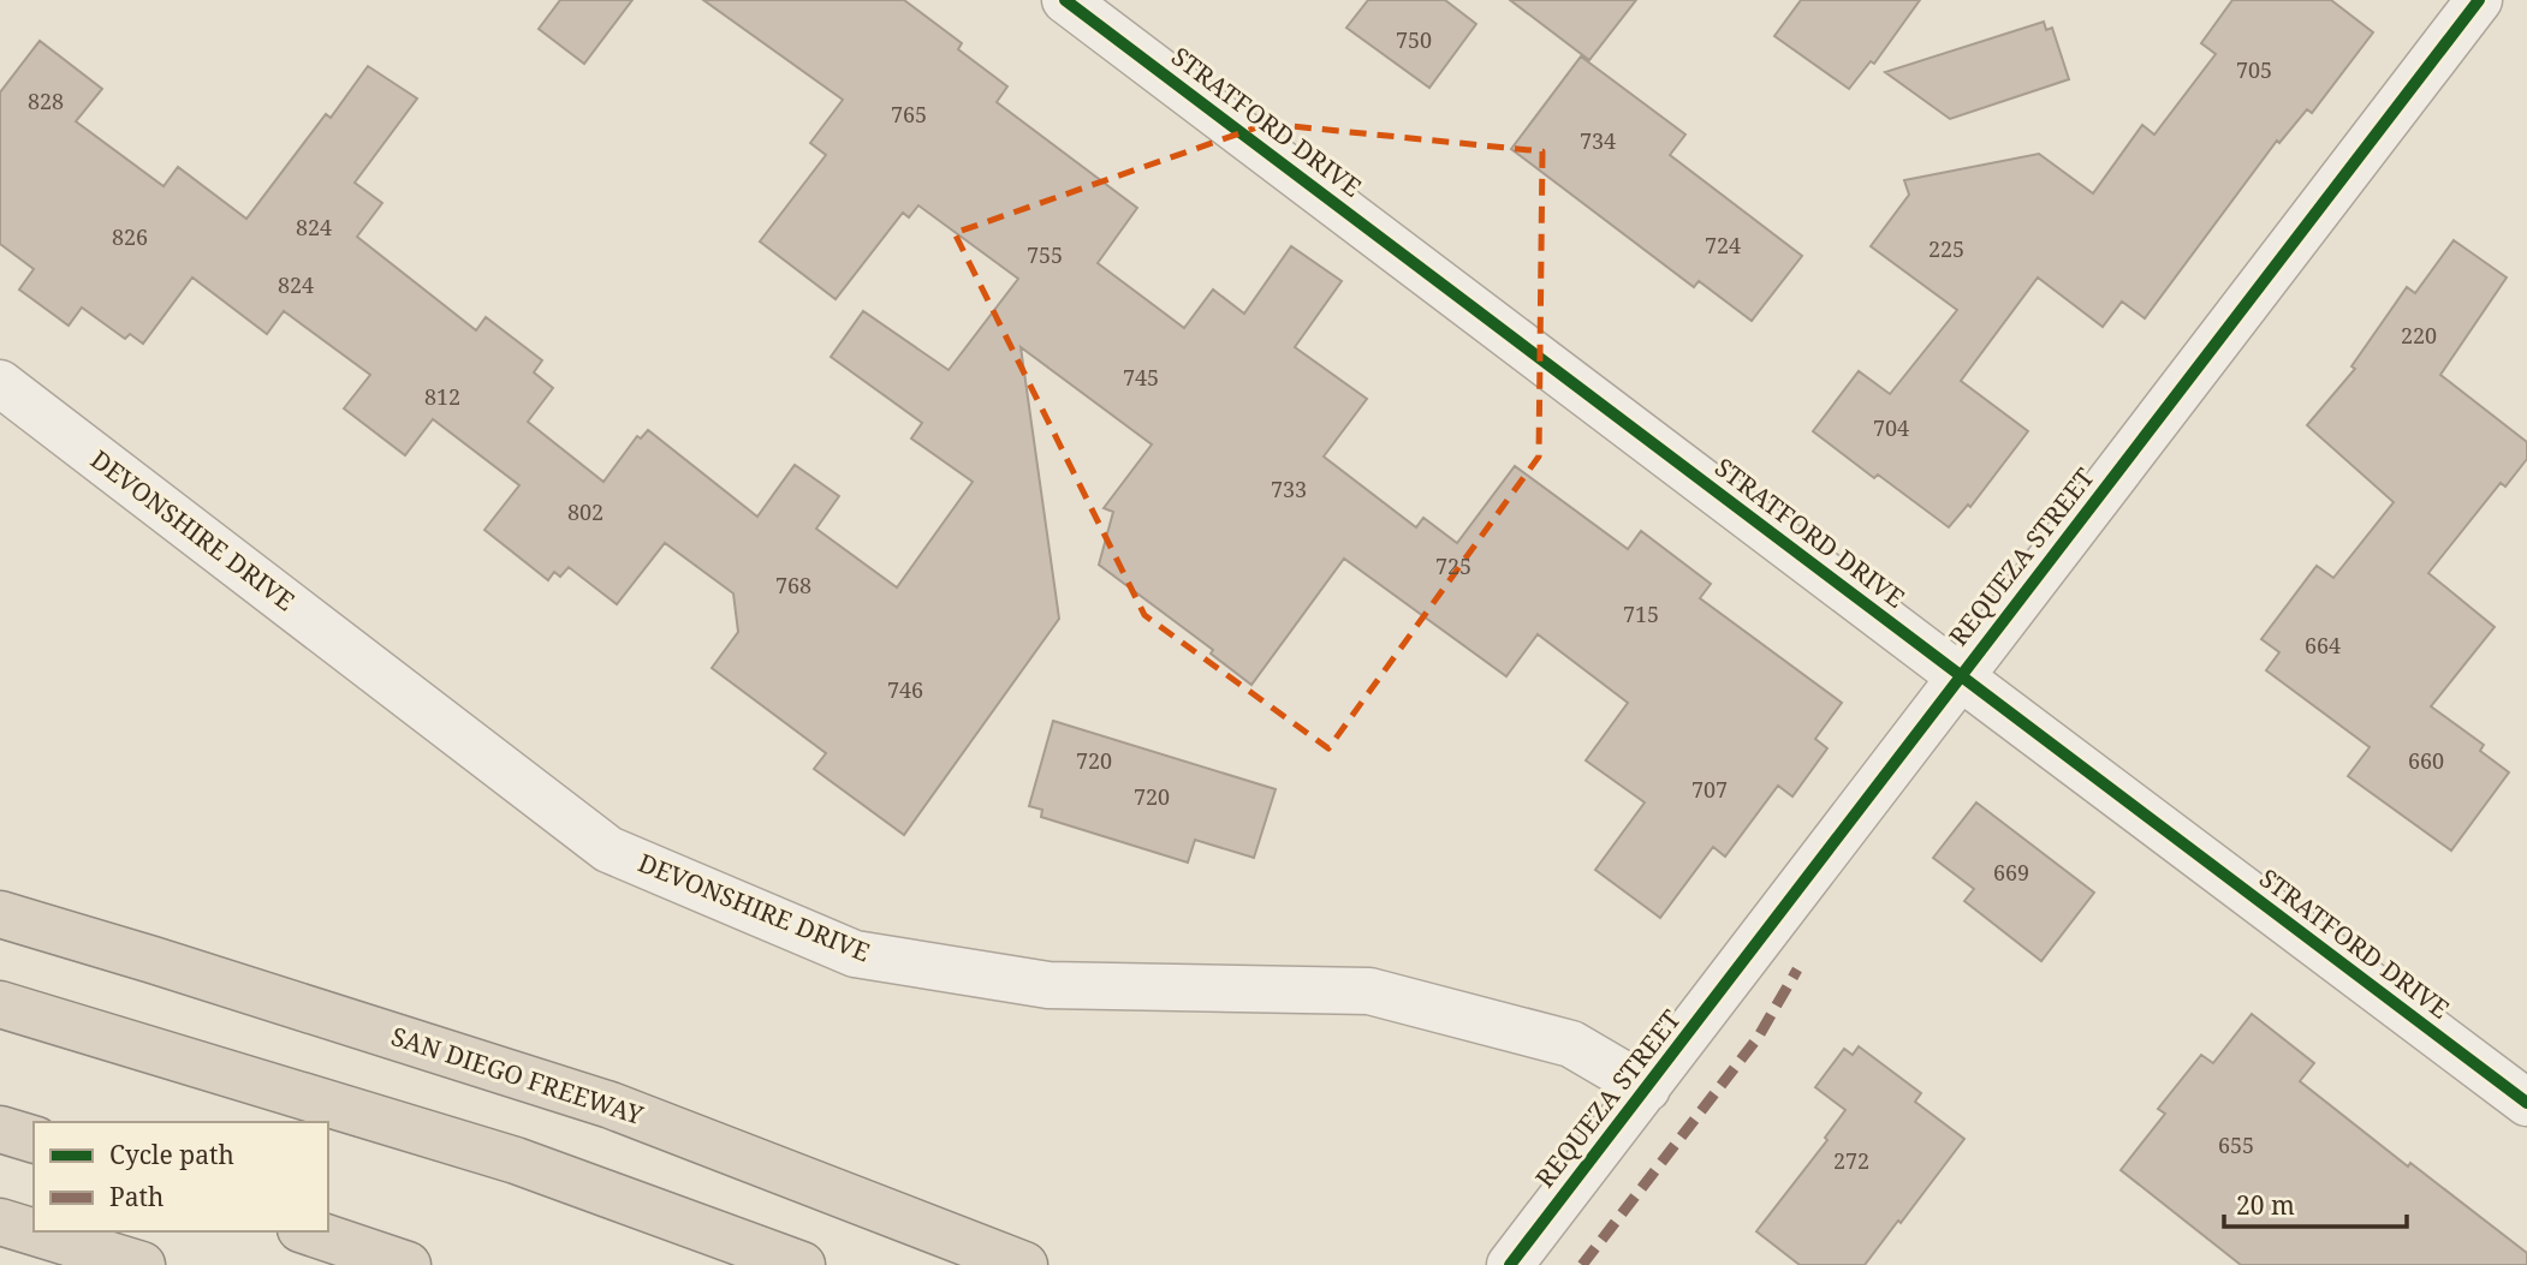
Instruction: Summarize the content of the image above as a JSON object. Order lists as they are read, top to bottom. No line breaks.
{"streets":{"highway":["SAN DIEGO FREEWAY"],"street":["STRATFORD DRIVE","DEVONSHIRE DRIVE","REQUEZA STREET"]},"crossings":[["STRATFORD DRIVE","REQUEZA STREET"],["DEVONSHIRE DRIVE","REQUEZA STREET"]],"house_numbers":["750","705","828","765","734","824","826","724","225","755","824","220","745","812","704","733","802","725","768","715","664","746","720","660","707","720","669","655","272"],"legend":["Cycle path","Path"],"scale_bar":"20 m"}
